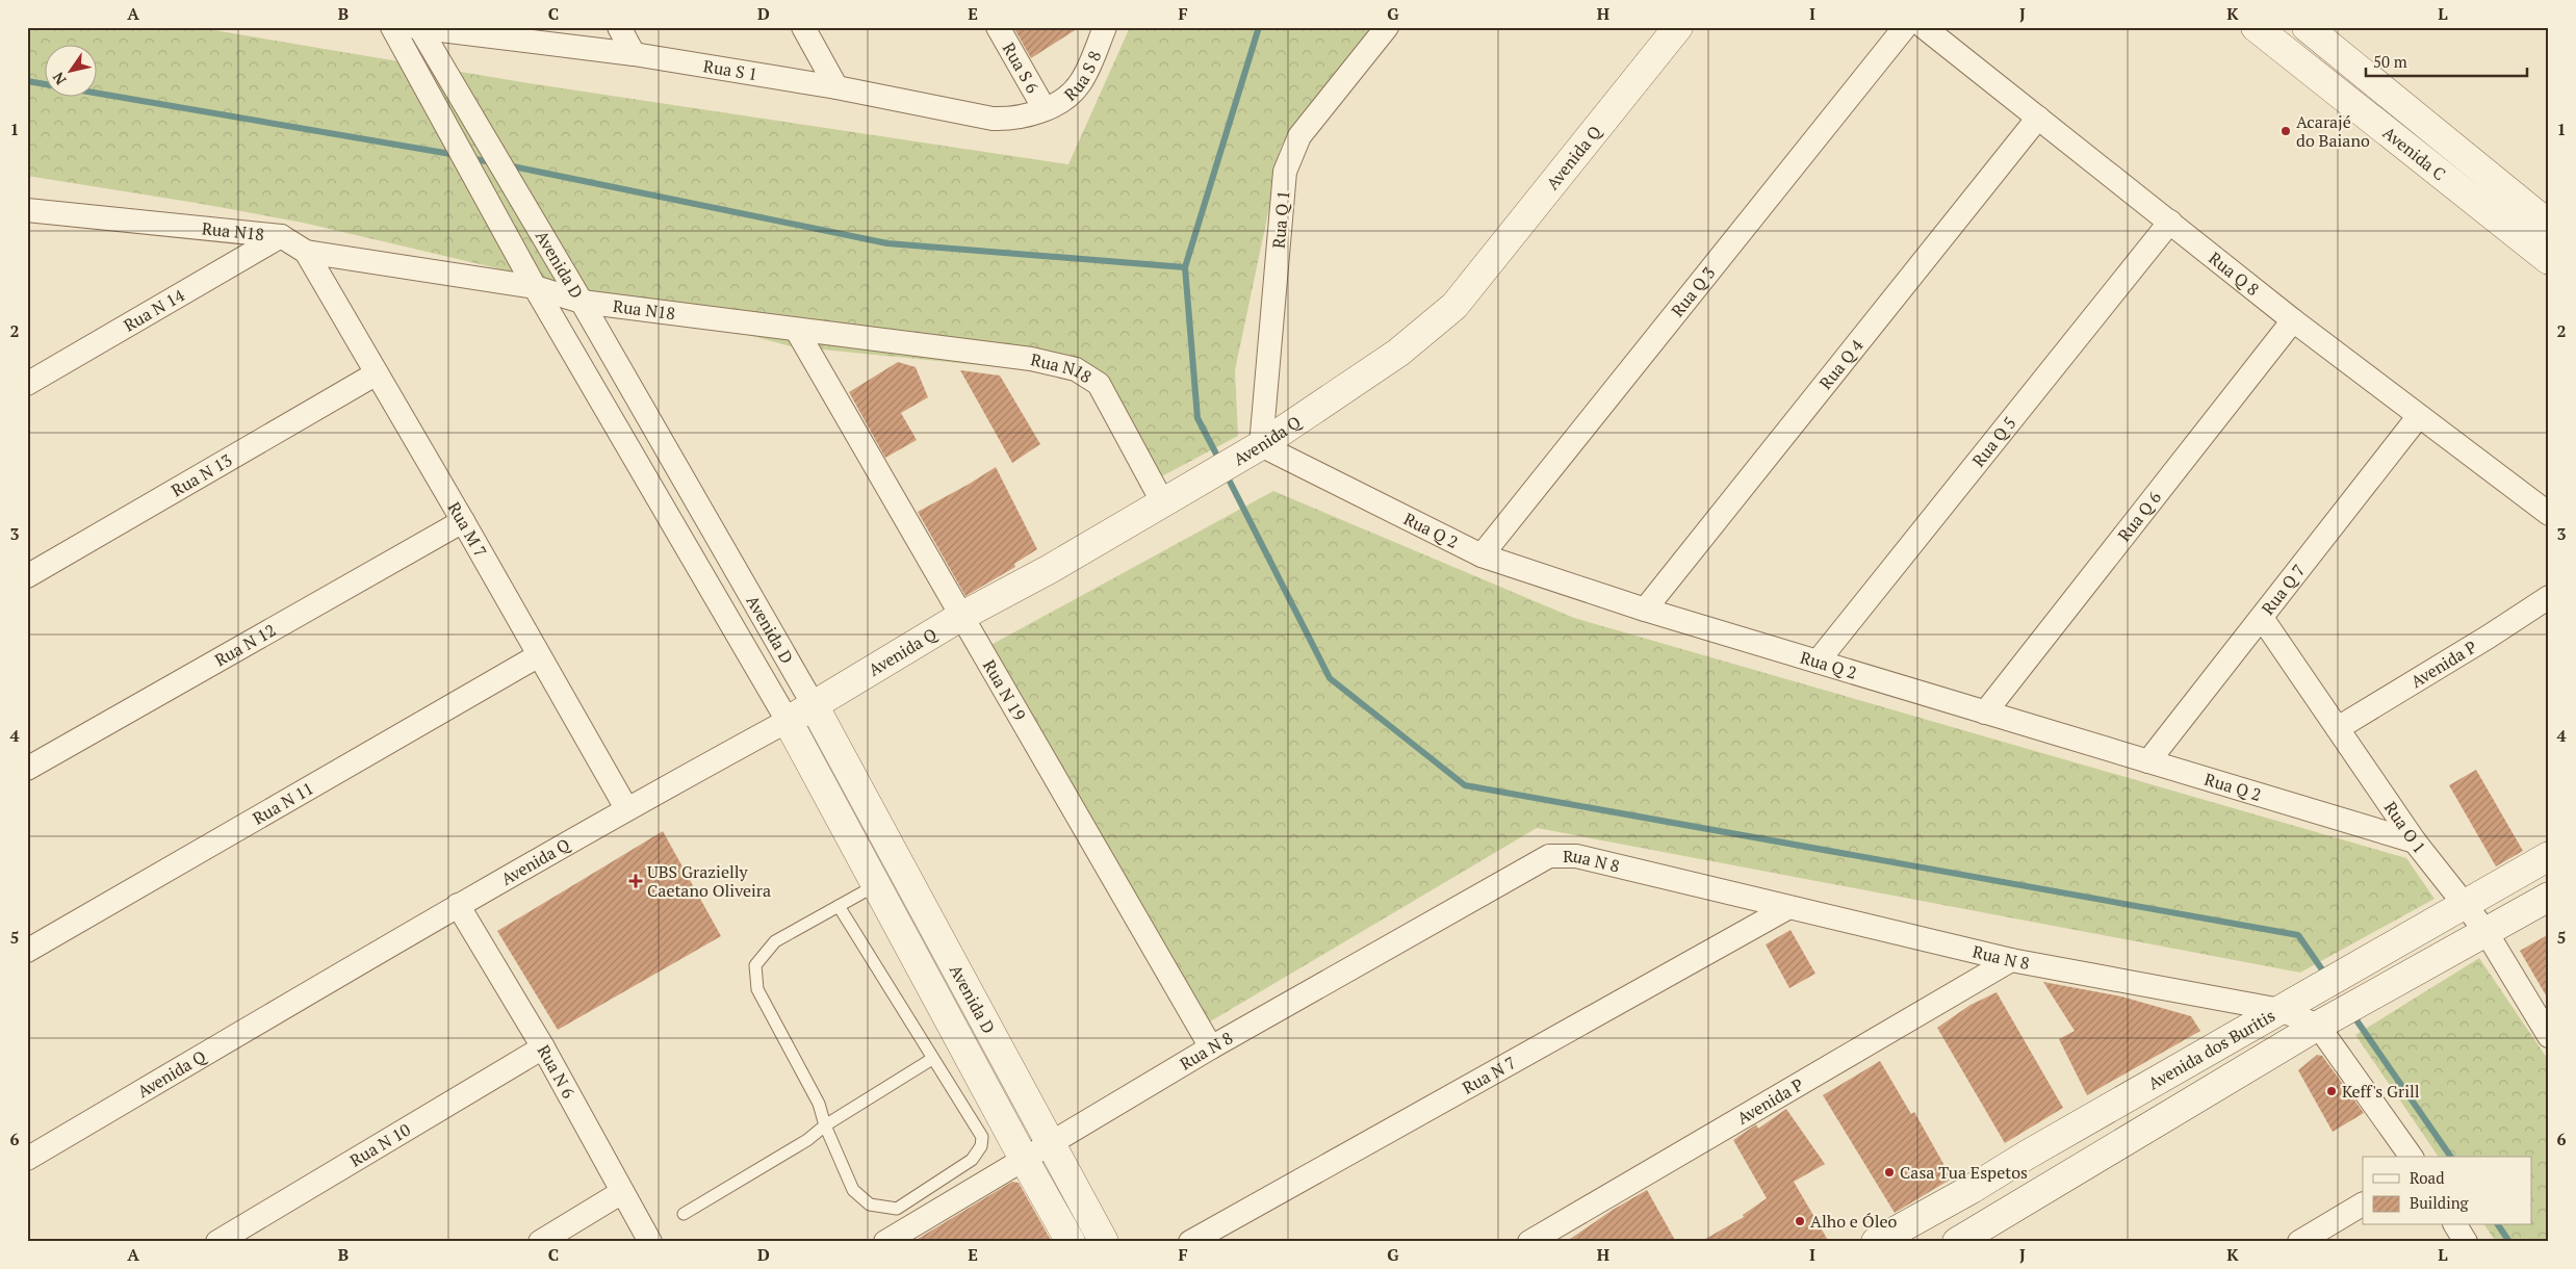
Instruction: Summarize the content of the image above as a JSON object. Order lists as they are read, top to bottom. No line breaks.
{"streets":{"street":["Rua S 6","Rua S 1","Rua S 8","Avenida C","Avenida Q","Rua Q 1","Rua N18","Avenida D","Rua Q 8","Rua Q 3","Rua N 14","Rua Q 4","Rua Q 5","Rua N 13","Rua Q 6","Rua M 7","Rua Q 2","Rua Q 7","Rua N 12","Avenida P","Rua N 19","Rua N 11","Rua O 1","Rua N 8","Avenida dos Buritis","Rua N 6","Rua N 7","Rua N 10"]},"crossings":[["Rua S 6","Rua S 1"],["Rua S 6","Rua S 8"],["Rua S 1","Rua S 8"],["Rua S 1","Avenida D"],["Avenida Q","Rua Q 1"],["Avenida Q","Rua N18"],["Avenida Q","Avenida D"],["Avenida Q","Rua M 7"],["Avenida Q","Rua Q 2"],["Avenida Q","Rua N 19"],["Avenida Q","Rua N 6"],["Rua Q 1","Rua Q 2"],["Rua N18","Avenida D"],["Rua N18","Rua N 14"],["Rua N18","Rua M 7"],["Rua N18","Rua N 19"],["Avenida D","Rua N 8"],["Rua Q 8","Rua Q 4"],["Rua Q 8","Rua Q 5"],["Rua Q 8","Rua Q 6"],["Rua Q 8","Rua Q 7"],["Rua Q 3","Rua Q 2"],["Rua Q 4","Rua Q 2"],["Rua Q 5","Rua Q 2"],["Rua N 13","Rua M 7"],["Rua Q 6","Rua Q 2"],["Rua M 7","Rua N 12"],["Rua M 7","Rua N 11"],["Rua Q 2","Rua Q 7"],["Rua Q 2","Rua O 1"],["Rua Q 7","Rua O 1"],["Avenida P","Rua O 1"],["Avenida P","Rua N 8"],["Rua N 19","Rua N 8"],["Rua O 1","Avenida dos Buritis"],["Rua N 8","Avenida dos Buritis"],["Rua N 8","Rua N 7"],["Rua N 6","Rua N 10"]],"places":{"other":["Acarajé do Baiano","Keff's Grill","Casa Tua Espetos","Alho e Óleo"],"health":["UBS Grazielly Caetano Oliveira"]},"legend":["Road","Building"],"scale_bar":"50 m","north":"bottom left","grid":{"columns":["A","B","C","D","E","F","G","H","I","J","K","L"],"rows":["1","2","3","4","5","6"]}}
